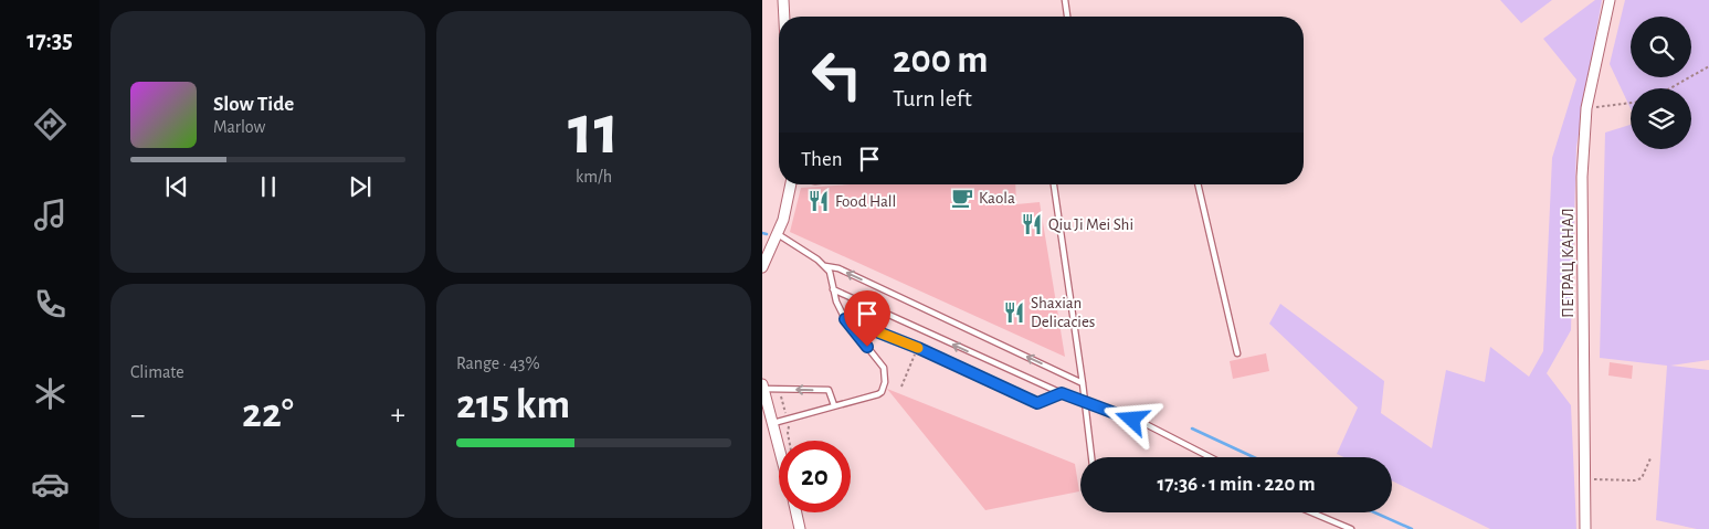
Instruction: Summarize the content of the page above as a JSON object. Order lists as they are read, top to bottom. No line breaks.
{"streets":{"street":["ПЕТРАЦ КАНАЛ"]},"places":{"cafe":["Kaola"],"restaurant":["Food Hall","Qiu Ji Mei Shi","Shaxian Delicacies"]},"page":{"tabs":"17:35","tile":[["11","km/h"],"Climate",["Range · 43%","215 km"]],"turn":["200 m","Turn left"],"song":["Slow Tide","Marlow"],"then":"Then","heat":["−","22°","+"],"limit":"20","trip":"17:36 · 1 min · 220 m"}}
